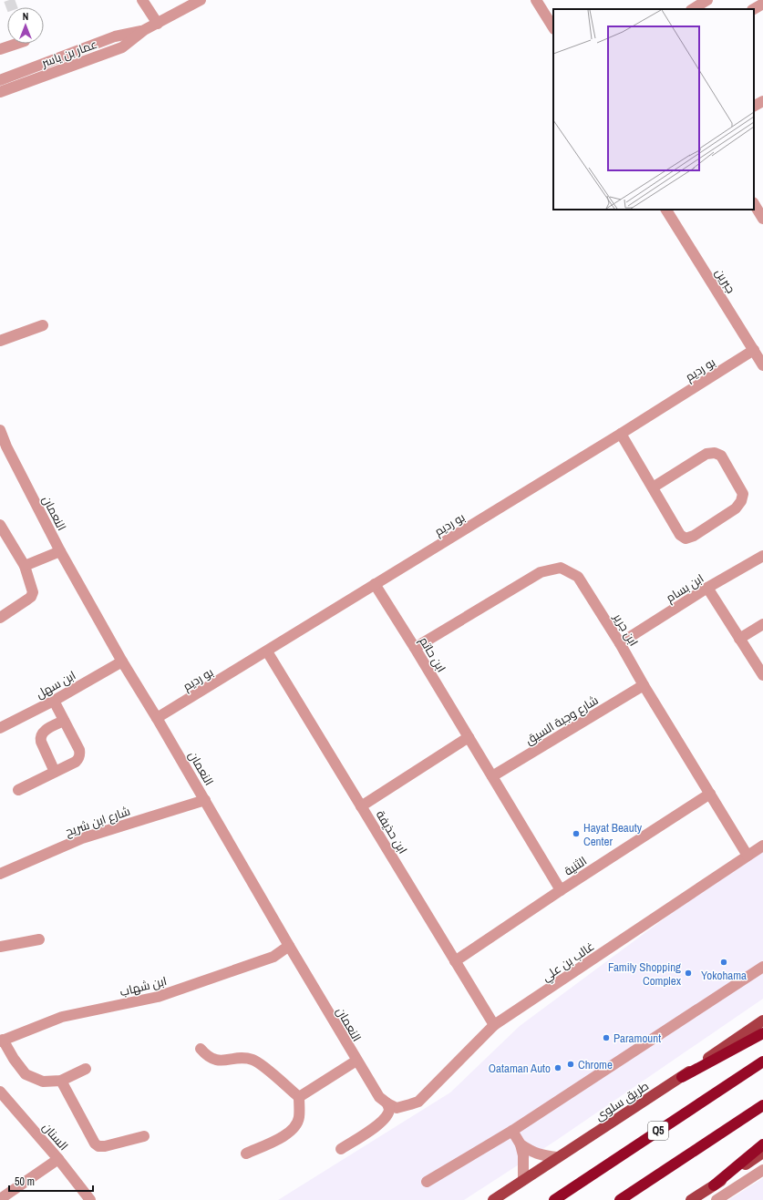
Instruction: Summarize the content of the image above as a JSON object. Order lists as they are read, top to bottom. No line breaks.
{"streets":{"highway":["Q5"],"main road":["طريق سلوى"],"street":["عمار بن ياسر","جبرين","بو رديم","النعمان","ابن بسام","ابن جرير","ابن حاتم","ابن سهل","شارع وجبة السيق","شارع ابن شريح","ابن حذيفة","الثنية","غالب بن علي","ابن شهاب","السنان"]},"crossings":[["جبرين","بو رديم"],["بو رديم","النعمان"],["بو رديم","ابن حاتم"],["بو رديم","ابن حذيفة"],["النعمان","ابن سهل"],["النعمان","شارع ابن شريح"],["النعمان","غالب بن علي"],["النعمان","ابن شهاب"],["ابن بسام","ابن جرير"],["ابن جرير","ابن حاتم"],["ابن جرير","شارع وجبة السيق"],["ابن جرير","الثنية"],["ابن جرير","غالب بن علي"],["ابن حاتم","شارع وجبة السيق"],["ابن حاتم","الثنية"],["ابن حذيفة","الثنية"],["ابن حذيفة","غالب بن علي"]],"places":["Hayat Beauty Center","Yokohama","Family Shopping Complex","Paramount","Chrome","Oataman Auto"],"scale_bar":"50 m","north":"top"}
